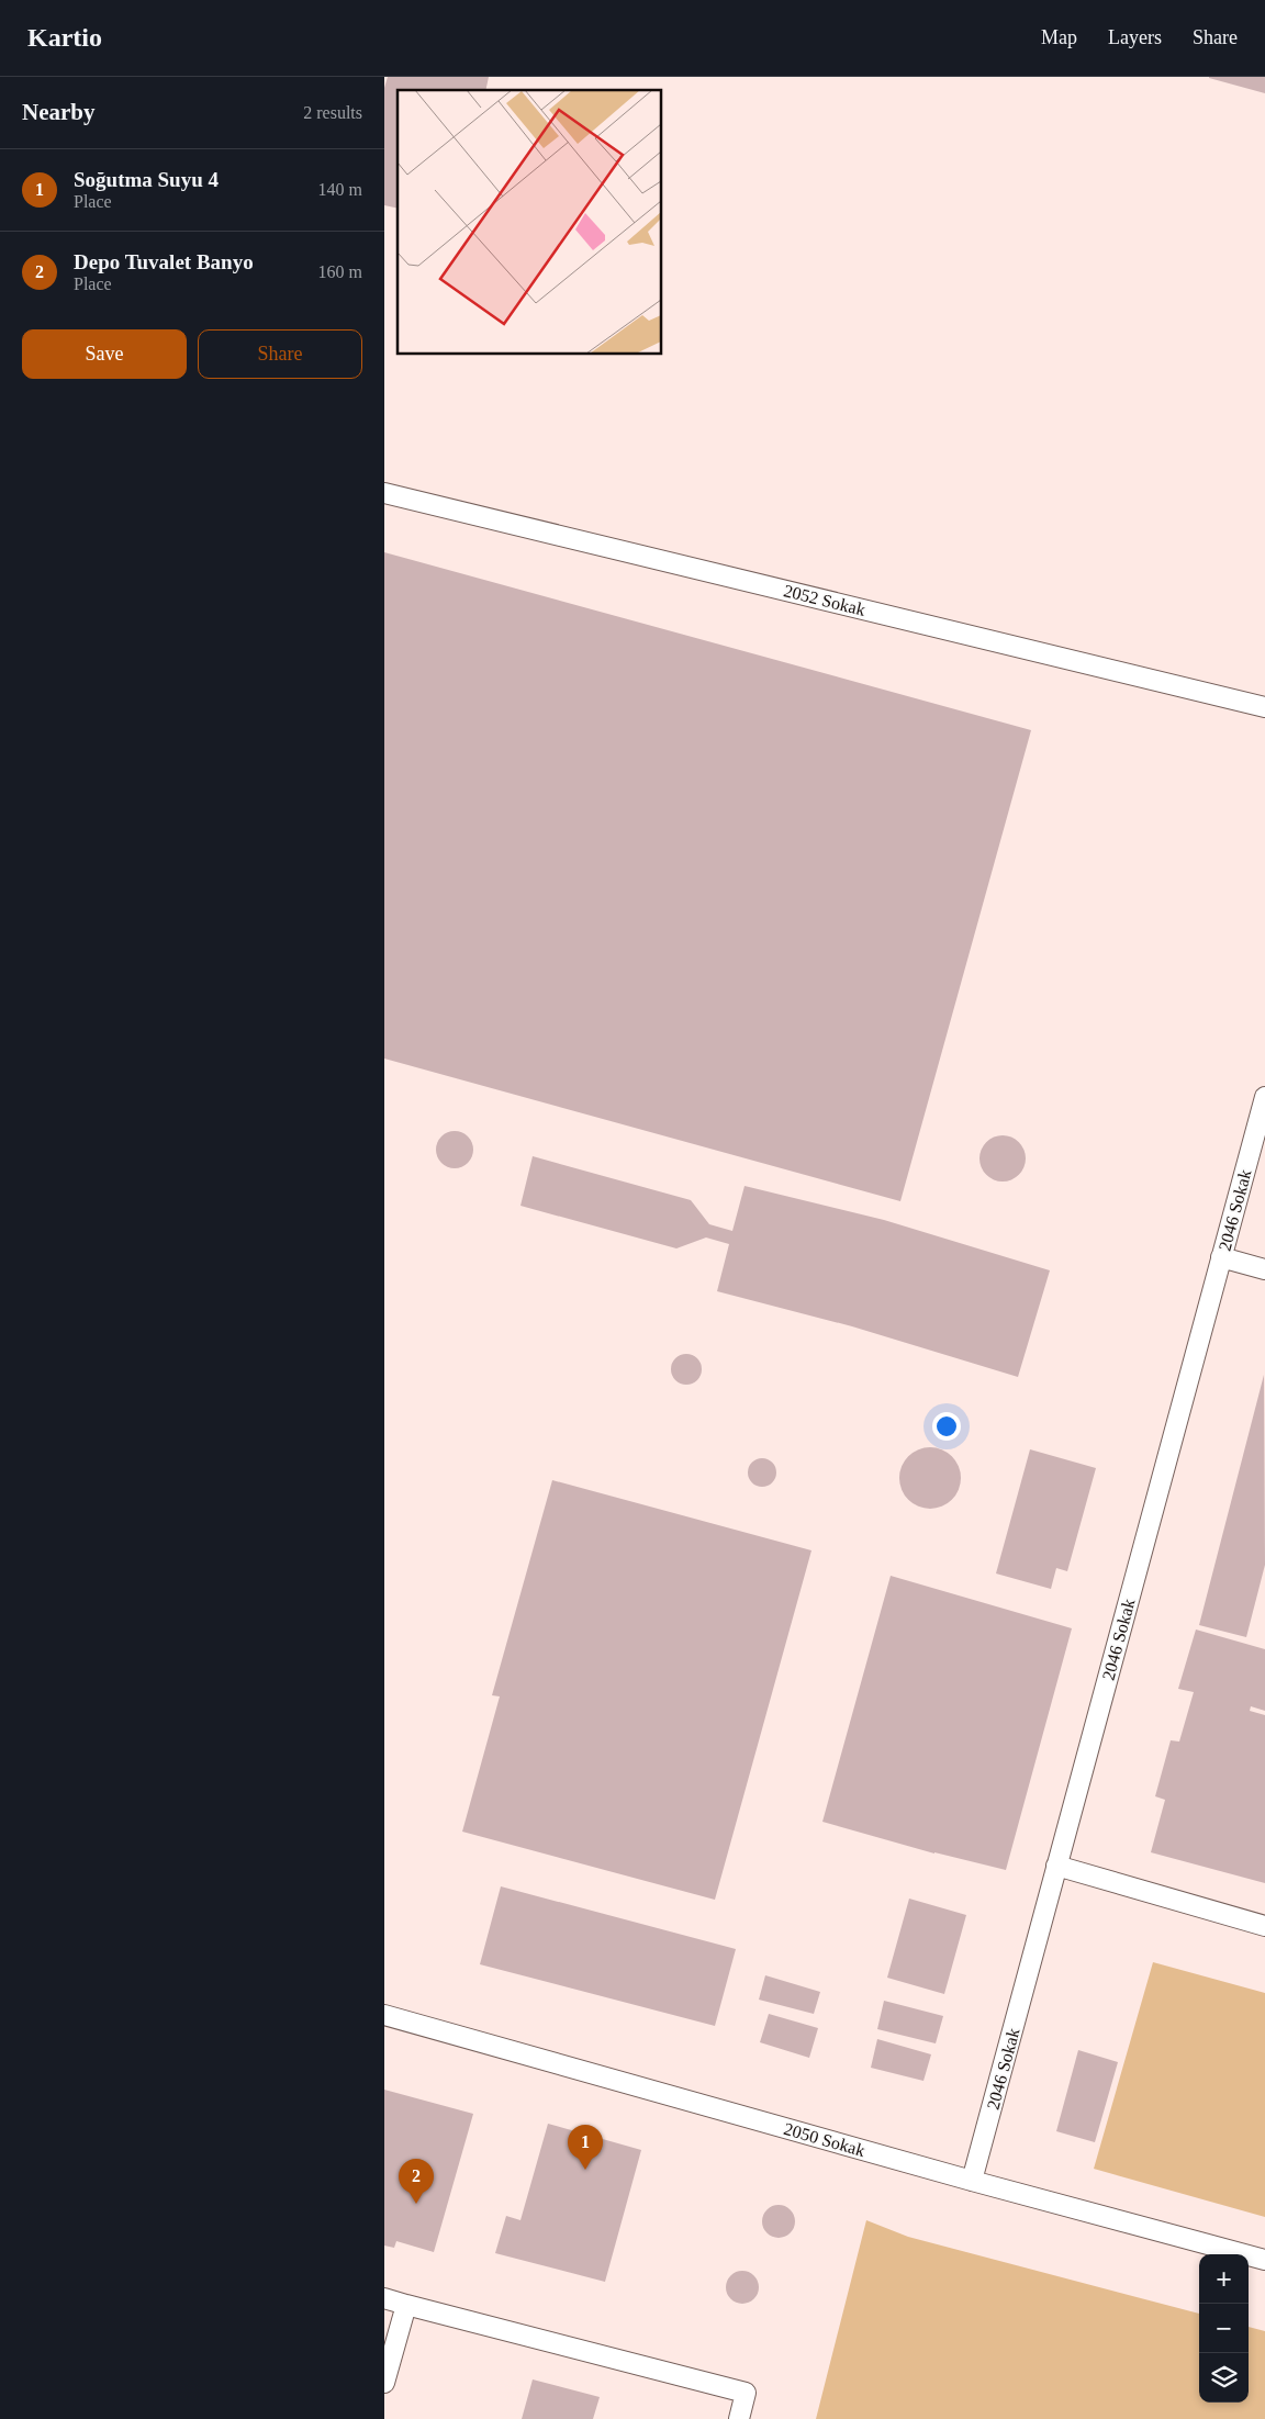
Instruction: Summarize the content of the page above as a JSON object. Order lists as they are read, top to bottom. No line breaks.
{"streets":{"lane":["2052 Sokak","2046 Sokak","2050 Sokak"]},"crossings":[["2046 Sokak","2050 Sokak"]],"page":{"header":"Kartio","nav":["Map","Layers","Share"],"heading":["Nearby","2 results"],"list":[{"mark":"1","name":"Soğutma Suyu 4","note":"Place","value":"140 m"},{"mark":"2","name":"Depo Tuvalet Banyo","note":"Place","value":"160 m"}],"buttons":["Save","Share"],"pins":["1","2"],"map_buttons":["+","−"]}}
